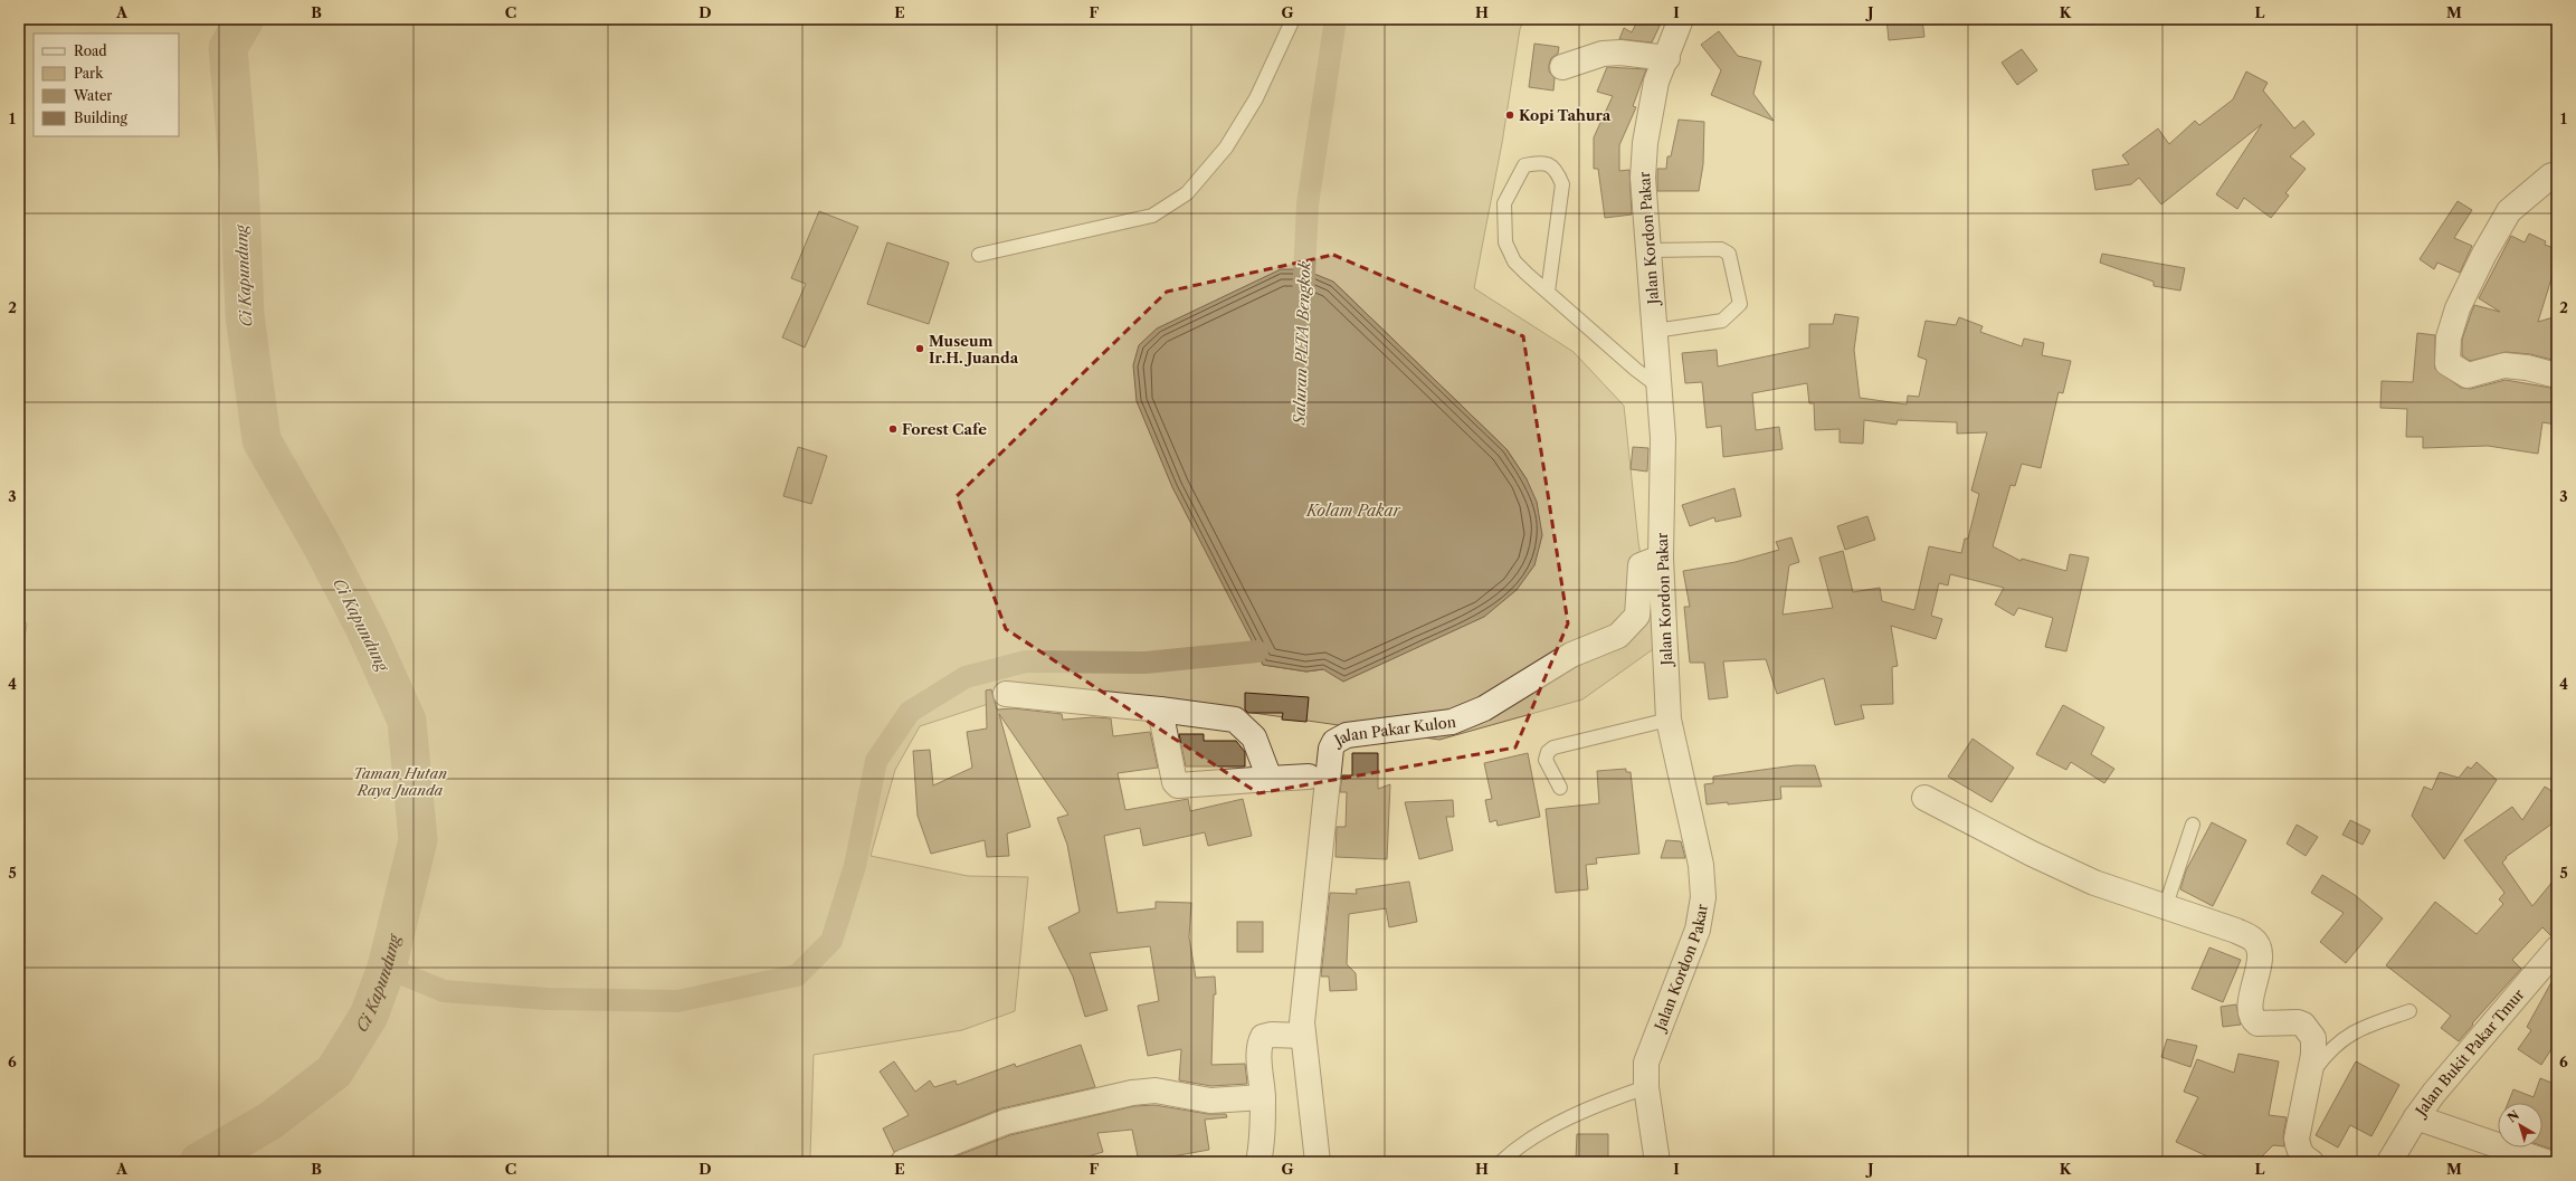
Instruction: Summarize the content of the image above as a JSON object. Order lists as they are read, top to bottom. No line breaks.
{"streets":{"street":["Jalan Kordon Pakar","Jalan Pakar Kulon","Jalan Bukit Pakar Tmur"]},"crossings":[["Jalan Kordon Pakar","Jalan Pakar Kulon"]],"water":["Ci Kapundung","Saluran PLTA Bengkok","Kolam Pakar"],"parks":["Taman Hutan Raya Juanda"],"places":["Kopi Tahura","Museum Ir.H. Juanda","Forest Cafe"],"legend":["Road","Park","Water","Building"],"north":"top left","grid":{"columns":["A","B","C","D","E","F","G","H","I","J","K","L","M"],"rows":["1","2","3","4","5","6"]}}
